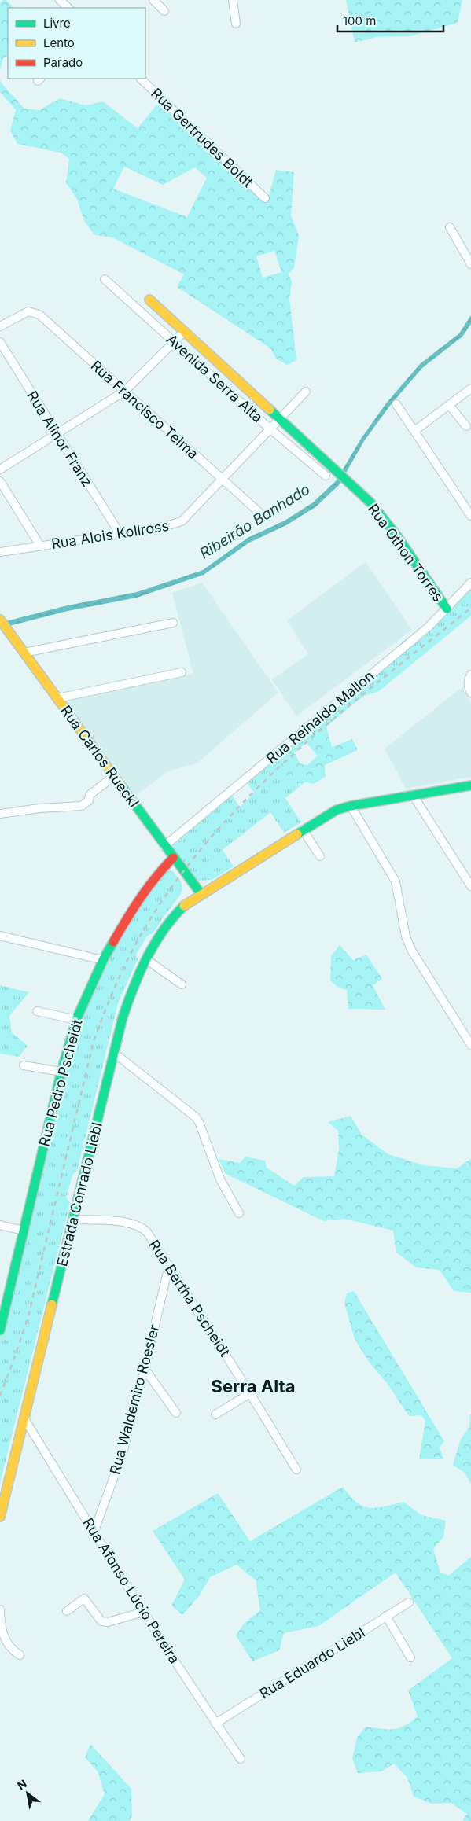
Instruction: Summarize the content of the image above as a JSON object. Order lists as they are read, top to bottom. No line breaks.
{"streets":{"street":["Rua Gertrudes Boldt","Avenida Serra Alta","Rua Francisco Telma","Rua Alinor Franz","Rua Alois Kollross","Rua Othon Torres","Rua Reinaldo Mallon","Rua Carlos Rueckl","Rua Pedro Pscheidt","Estrada Conrado Liebl","Rua Bertha Pscheidt","Rua Waldemiro Roesler","Rua Afonso Lúcio Pereira","Rua Eduardo Liebl"]},"crossings":[["Avenida Serra Alta","Rua Alois Kollross"],["Avenida Serra Alta","Rua Othon Torres"],["Rua Francisco Telma","Rua Alois Kollross"],["Rua Alinor Franz","Rua Alois Kollross"],["Rua Othon Torres","Rua Reinaldo Mallon"],["Rua Reinaldo Mallon","Rua Carlos Rueckl"],["Rua Carlos Rueckl","Rua Pedro Pscheidt"],["Rua Carlos Rueckl","Estrada Conrado Liebl"],["Estrada Conrado Liebl","Rua Bertha Pscheidt"],["Estrada Conrado Liebl","Rua Afonso Lúcio Pereira"],["Rua Bertha Pscheidt","Rua Waldemiro Roesler"],["Rua Waldemiro Roesler","Rua Afonso Lúcio Pereira"],["Rua Afonso Lúcio Pereira","Rua Eduardo Liebl"]],"districts":["Serra Alta"],"water":["Ribeirão Banhado"],"legend":["Livre","Lento","Parado"],"scale_bar":"100 m","north":"top left"}
